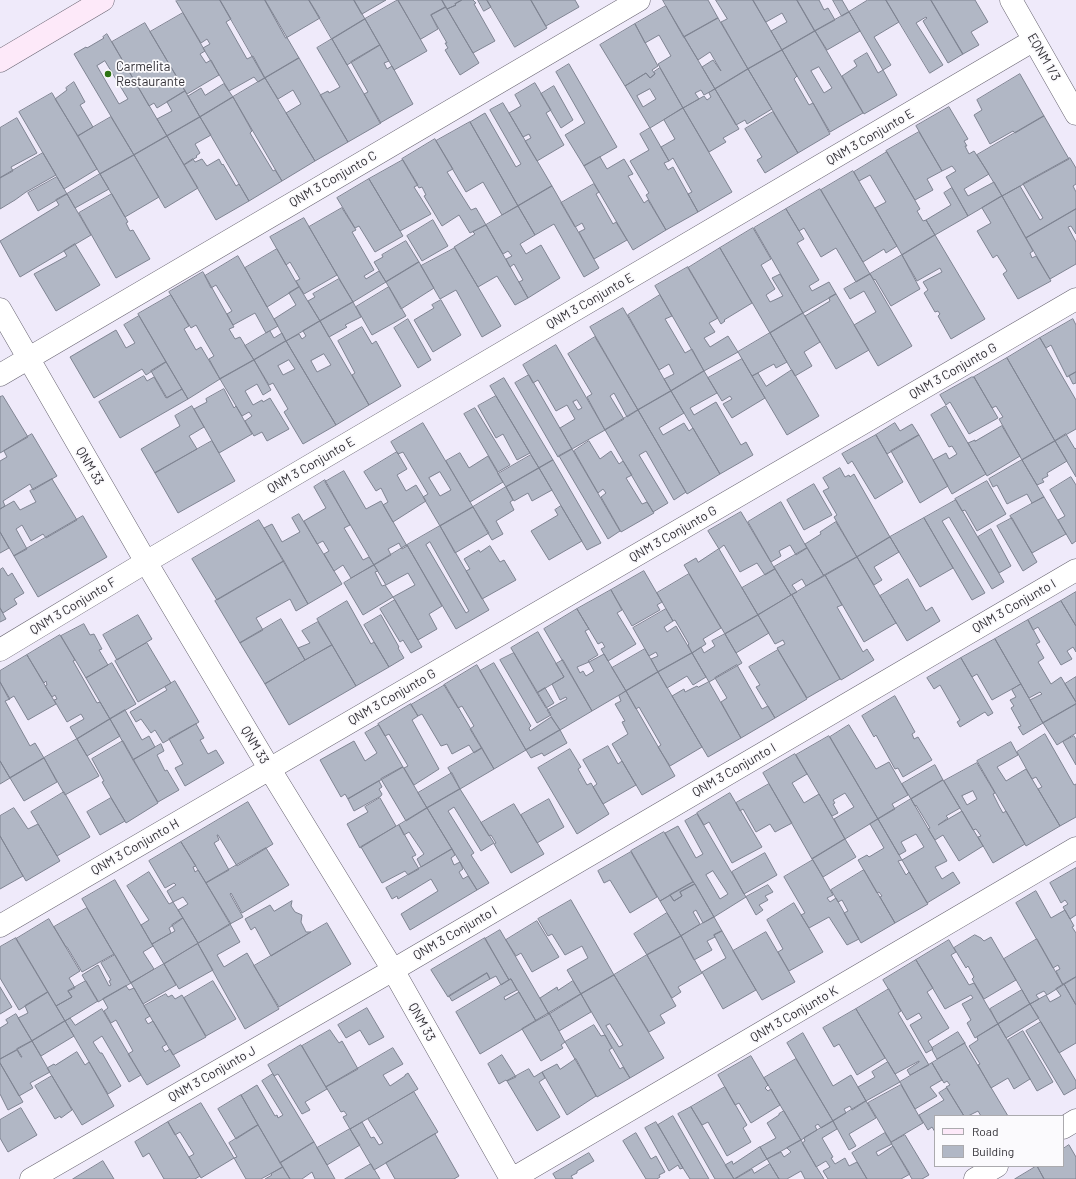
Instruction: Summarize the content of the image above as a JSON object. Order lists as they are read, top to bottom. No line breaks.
{"streets":{"street":["EQNM 1/3","QNM 3 Conjunto E","QNM 3 Conjunto C","QNM 3 Conjunto G","QNM 33","QNM 3 Conjunto F","QNM 3 Conjunto I","QNM 3 Conjunto H","QNM 3 Conjunto K","QNM 3 Conjunto J"]},"crossings":[["EQNM 1/3","QNM 3 Conjunto E"],["QNM 3 Conjunto E","QNM 33"],["QNM 3 Conjunto E","QNM 3 Conjunto F"],["QNM 3 Conjunto C","QNM 33"],["QNM 3 Conjunto G","QNM 33"],["QNM 3 Conjunto G","QNM 3 Conjunto H"],["QNM 33","QNM 3 Conjunto F"],["QNM 33","QNM 3 Conjunto I"],["QNM 33","QNM 3 Conjunto H"],["QNM 33","QNM 3 Conjunto K"],["QNM 33","QNM 3 Conjunto J"],["QNM 3 Conjunto I","QNM 3 Conjunto J"]],"places":["Carmelita Restaurante"],"legend":["Road","Building"]}
